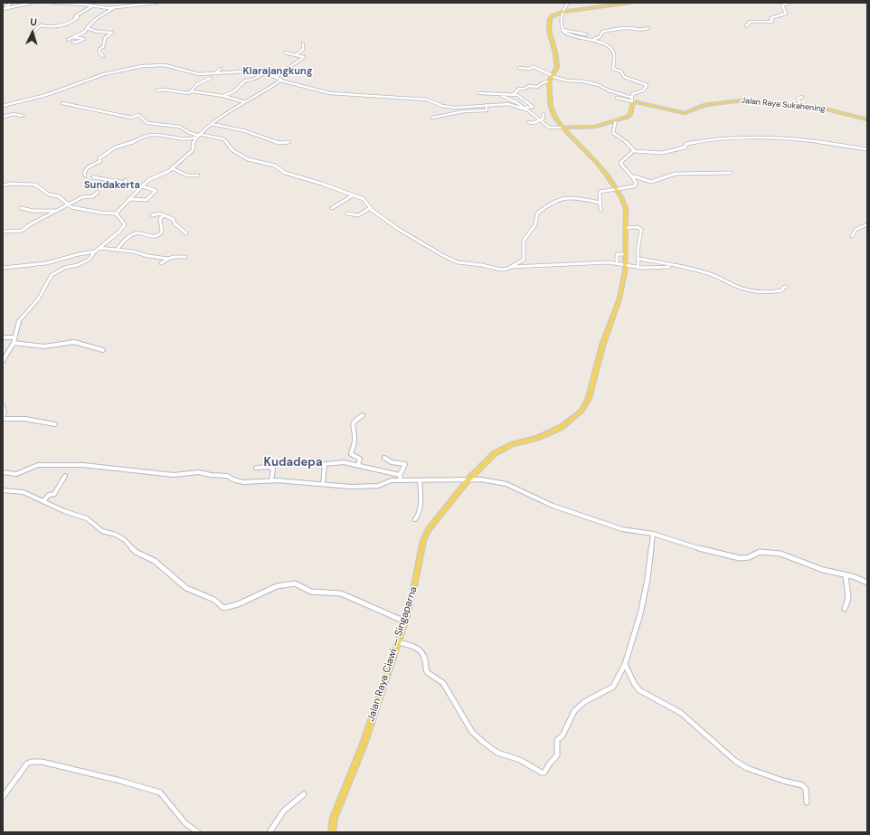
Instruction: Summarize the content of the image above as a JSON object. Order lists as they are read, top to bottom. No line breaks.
{"streets":{"main road":["Jalan Raya Sukahening","Jalan Raya Ciawi — Singaparna"]},"districts":["Kiarajangkung","Sundakerta","Kudadepa"],"north":"top"}
